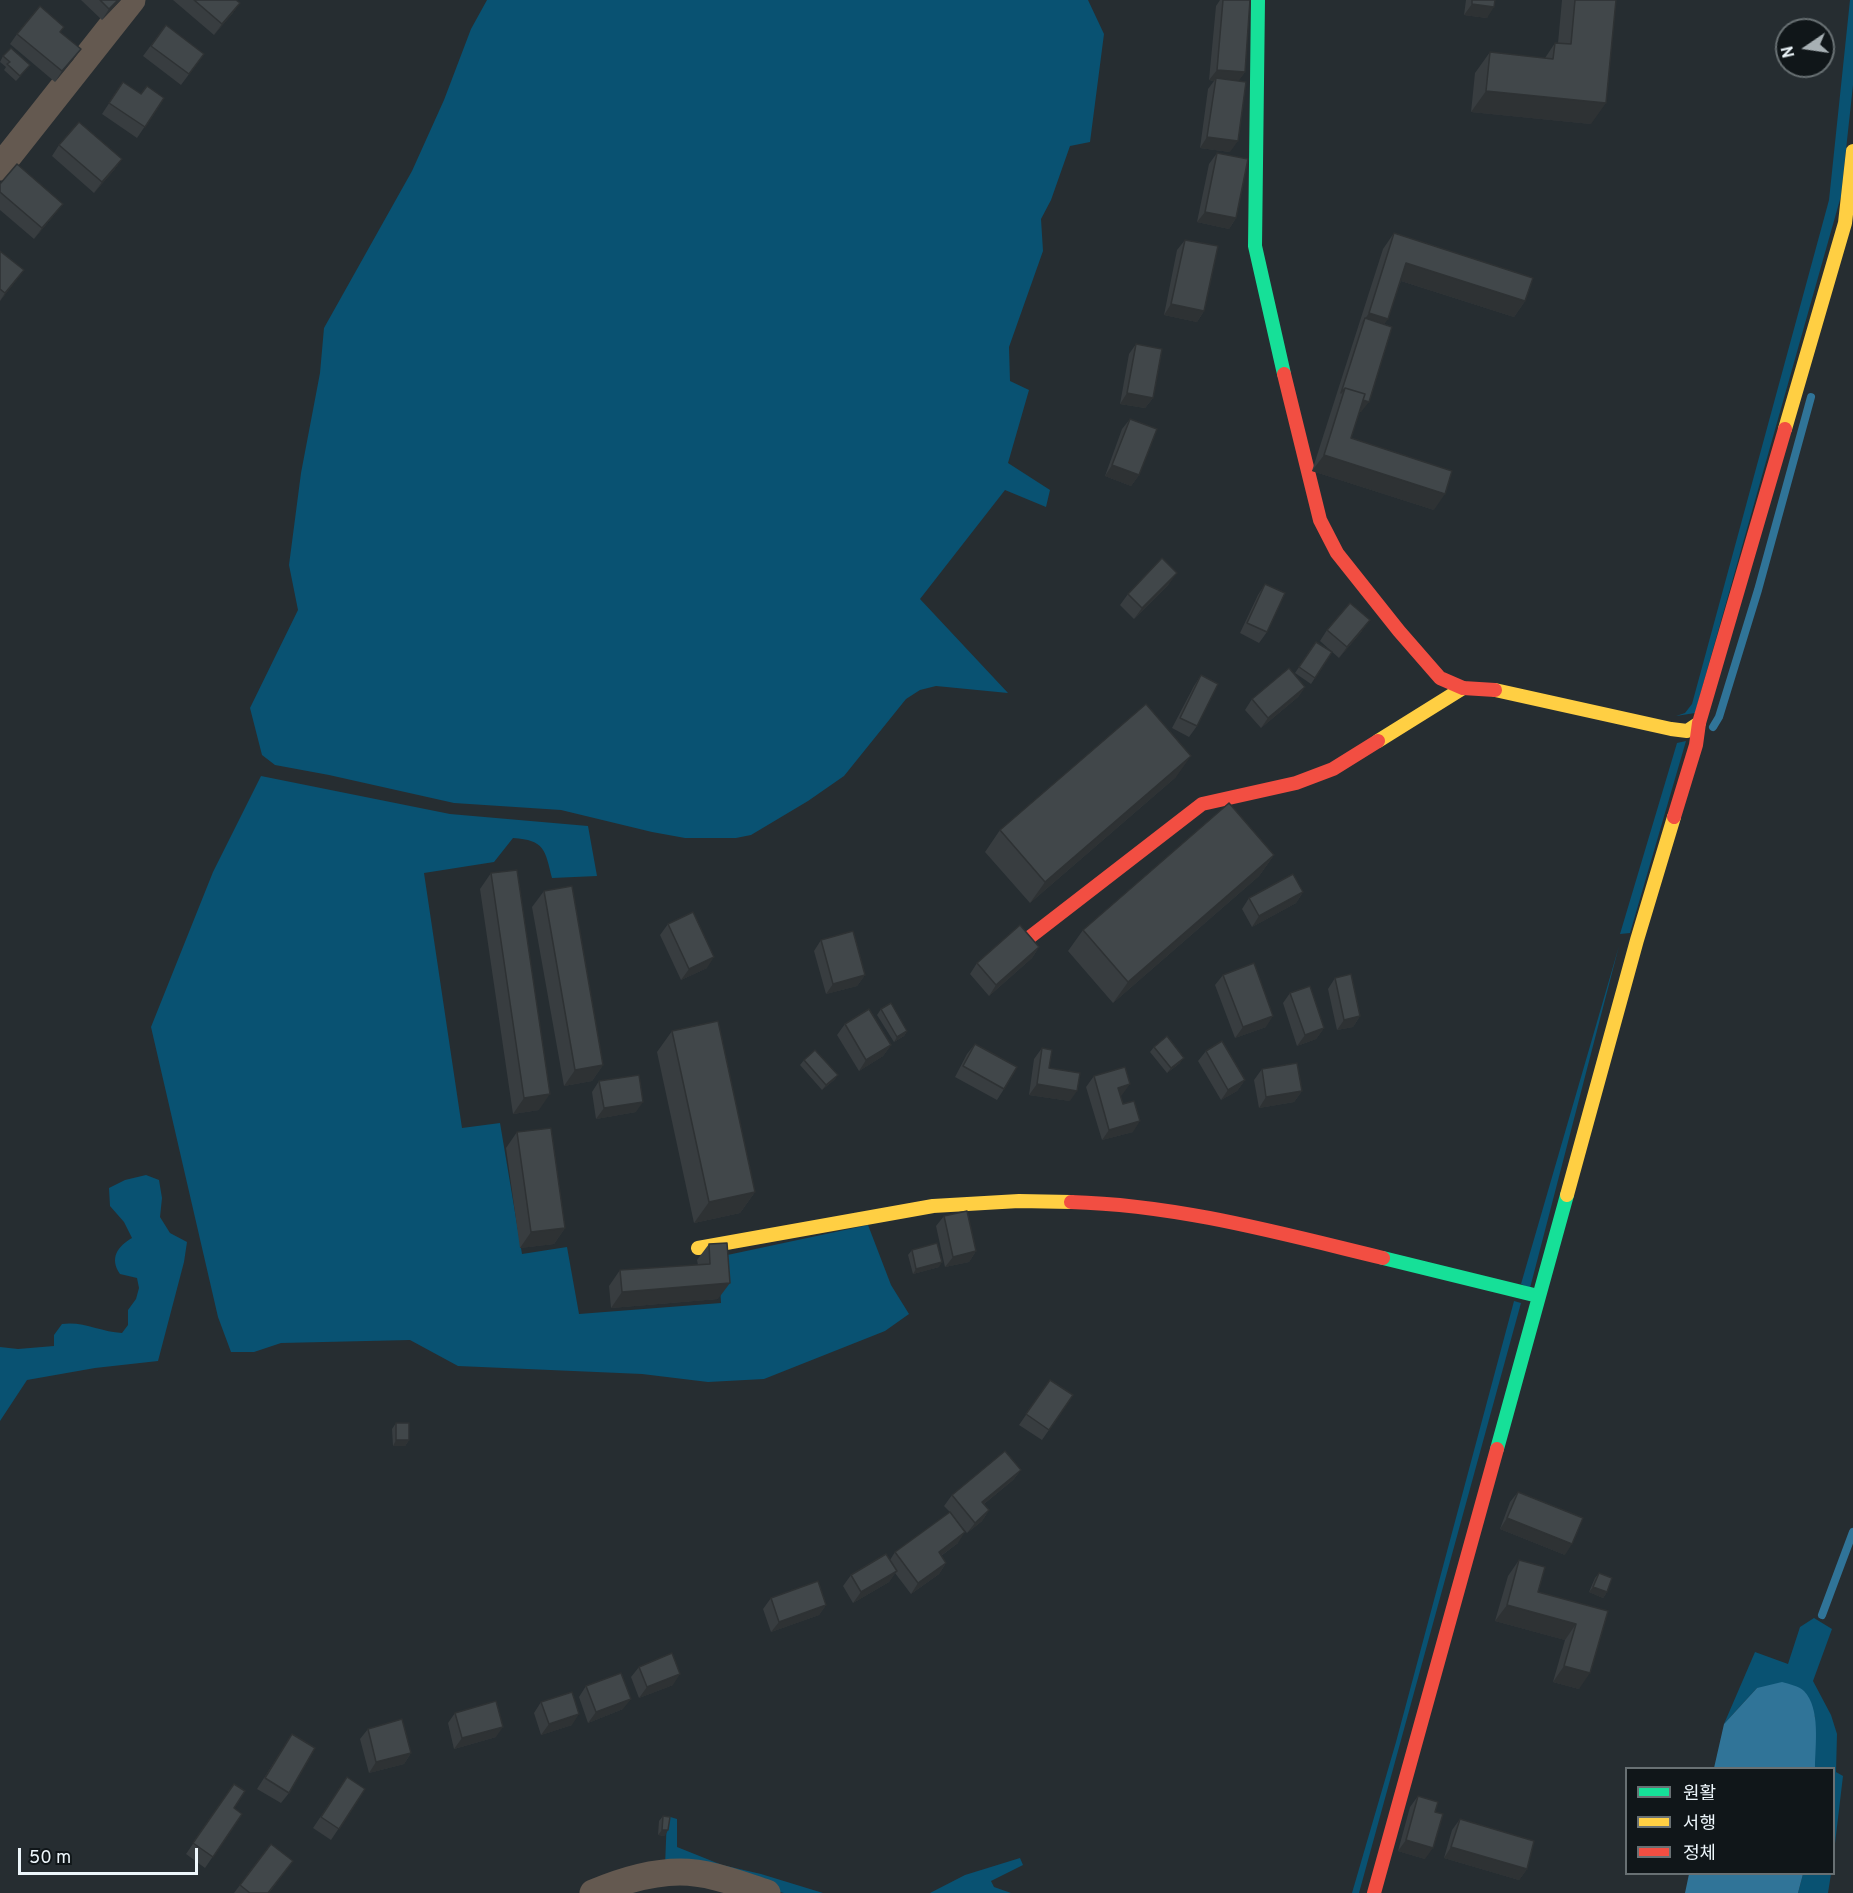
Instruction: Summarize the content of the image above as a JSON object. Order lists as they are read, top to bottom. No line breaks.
{"legend":["원활","서행","정체"],"scale_bar":"50 m","north":"left"}
